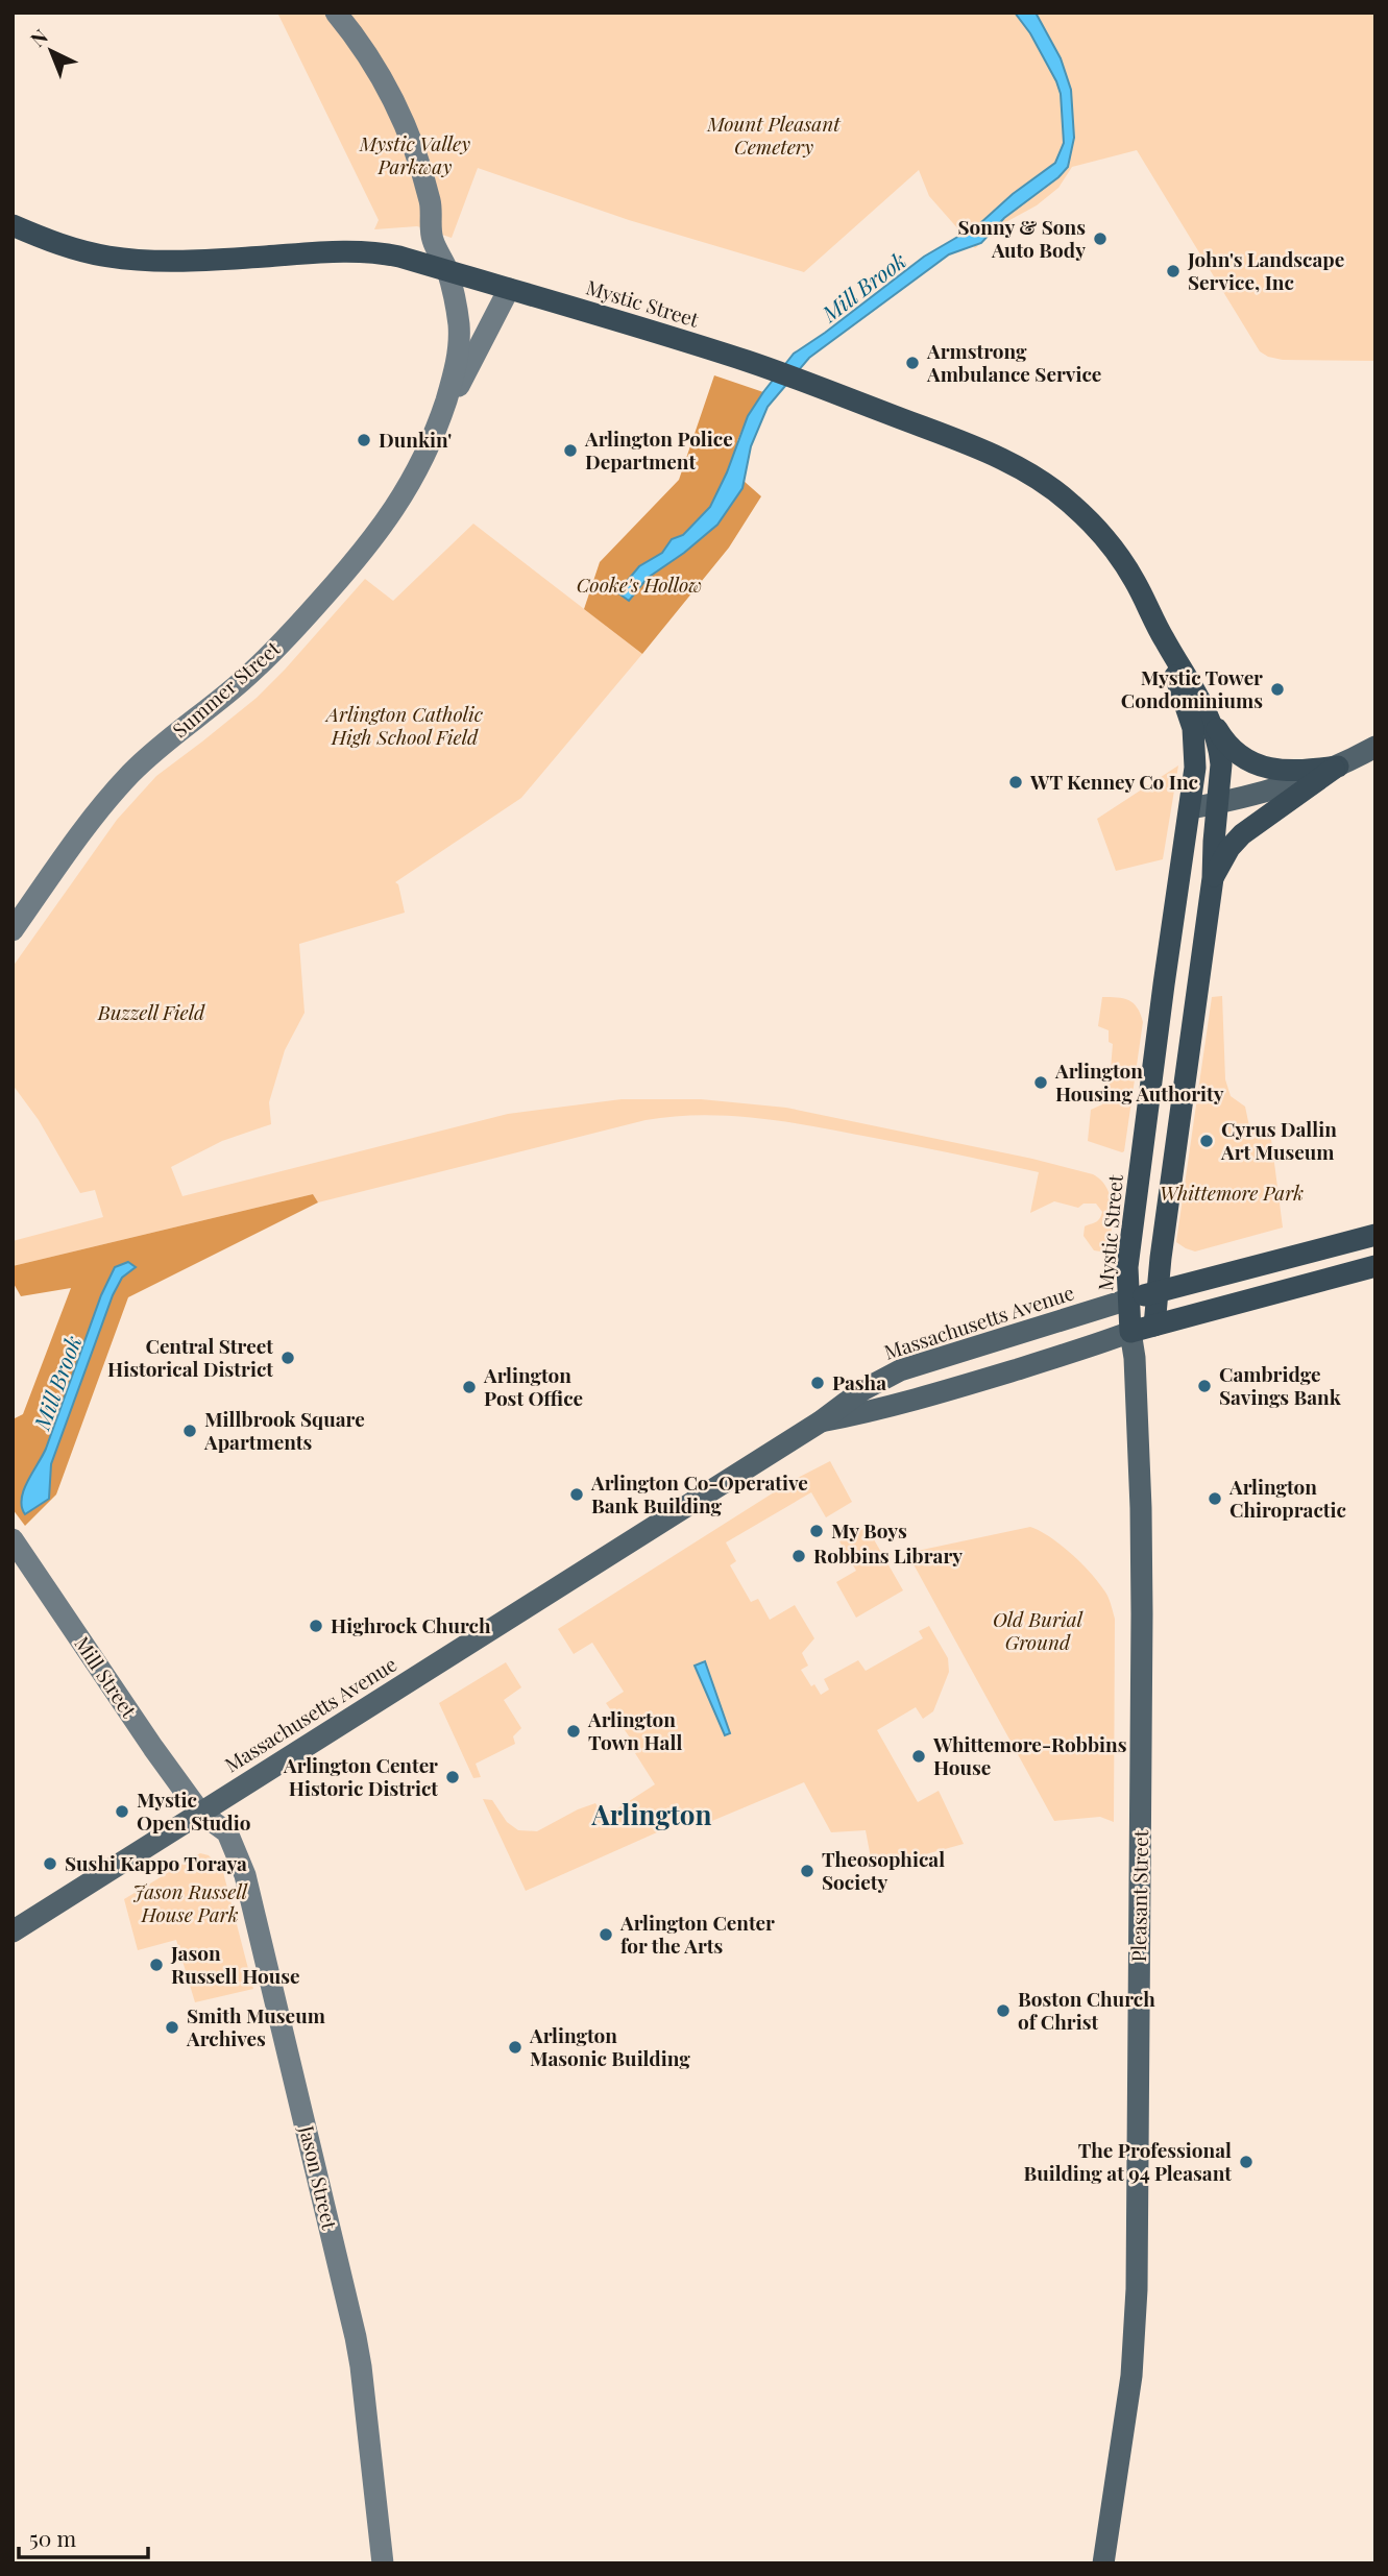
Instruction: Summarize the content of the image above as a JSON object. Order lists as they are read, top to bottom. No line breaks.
{"streets":{"highway":["Mystic Street","Massachusetts Avenue"],"main road":["Summer Street","Mill Street","Pleasant Street","Jason Street"]},"crossings":[["Mystic Street","Summer Street"],["Mystic Street","Massachusetts Avenue"],["Mystic Street","Pleasant Street"],["Massachusetts Avenue","Mill Street"],["Massachusetts Avenue","Jason Street"],["Mill Street","Jason Street"]],"districts":["Arlington"],"water":["Mill Brook"],"parks":["Mount Pleasant Cemetery","Mystic Valley Parkway","Cooke's Hollow","Arlington Catholic High School Field","Buzzell Field","Whittemore Park","Old Burial Ground","Jason Russell House Park"],"places":["Sonny & Sons Auto Body","John's Landscape Service, Inc","Armstrong Ambulance Service","Dunkin'","Arlington Police Department","Mystic Tower Condominiums","WT Kenney Co Inc","Arlington Housing Authority","Cyrus Dallin Art Museum","Central Street Historical District","Pasha","Cambridge Savings Bank","Arlington Post Office","Millbrook Square Apartments","Arlington Co-Operative Bank Building","Arlington Chiropractic","My Boys","Robbins Library","Highrock Church","Arlington Town Hall","Whittemore-Robbins House","Arlington Center Historic District","Mystic Open Studio","Sushi Kappo Toraya","Theosophical Society","Arlington Center for the Arts","Jason Russell House","Boston Church of Christ","Smith Museum Archives","Arlington Masonic Building","The Professional Building at 94 Pleasant"],"scale_bar":"50 m","north":"top left"}
